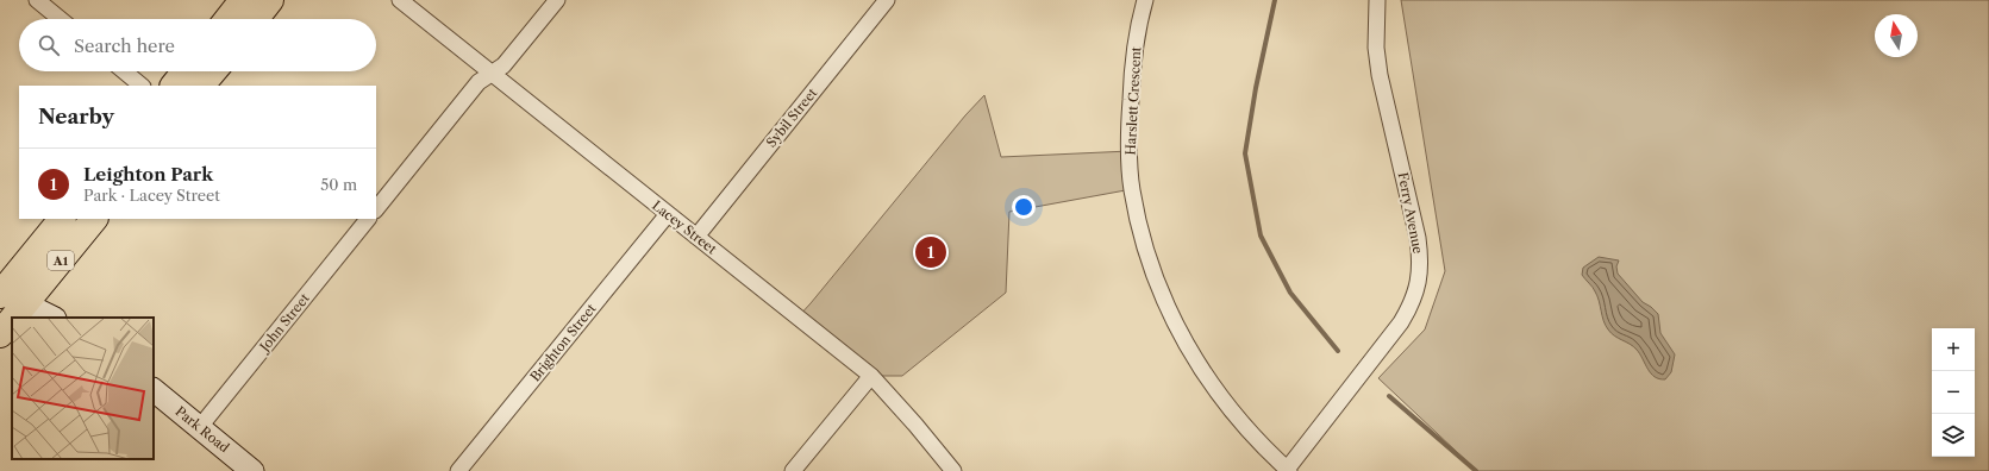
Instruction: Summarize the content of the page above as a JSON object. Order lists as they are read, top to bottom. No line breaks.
{"streets":{"highway":["A1"],"main road":["Park Road"],"street":["Harslett Crescent","Sybil Street","Ferry Avenue","Lacey Street","John Street","Brighton Street"]},"crossings":[["Harslett Crescent","Ferry Avenue"],["Sybil Street","Lacey Street"],["Lacey Street","Brighton Street"],["John Street","Park Road"]],"north":"top","page":{"search":"Search here","heading":"Nearby","list":[{"mark":"1","name":"Leighton Park","note":"Park · Lacey Street","value":"50 m"}],"pins":"1","map_buttons":["+","−"]}}
